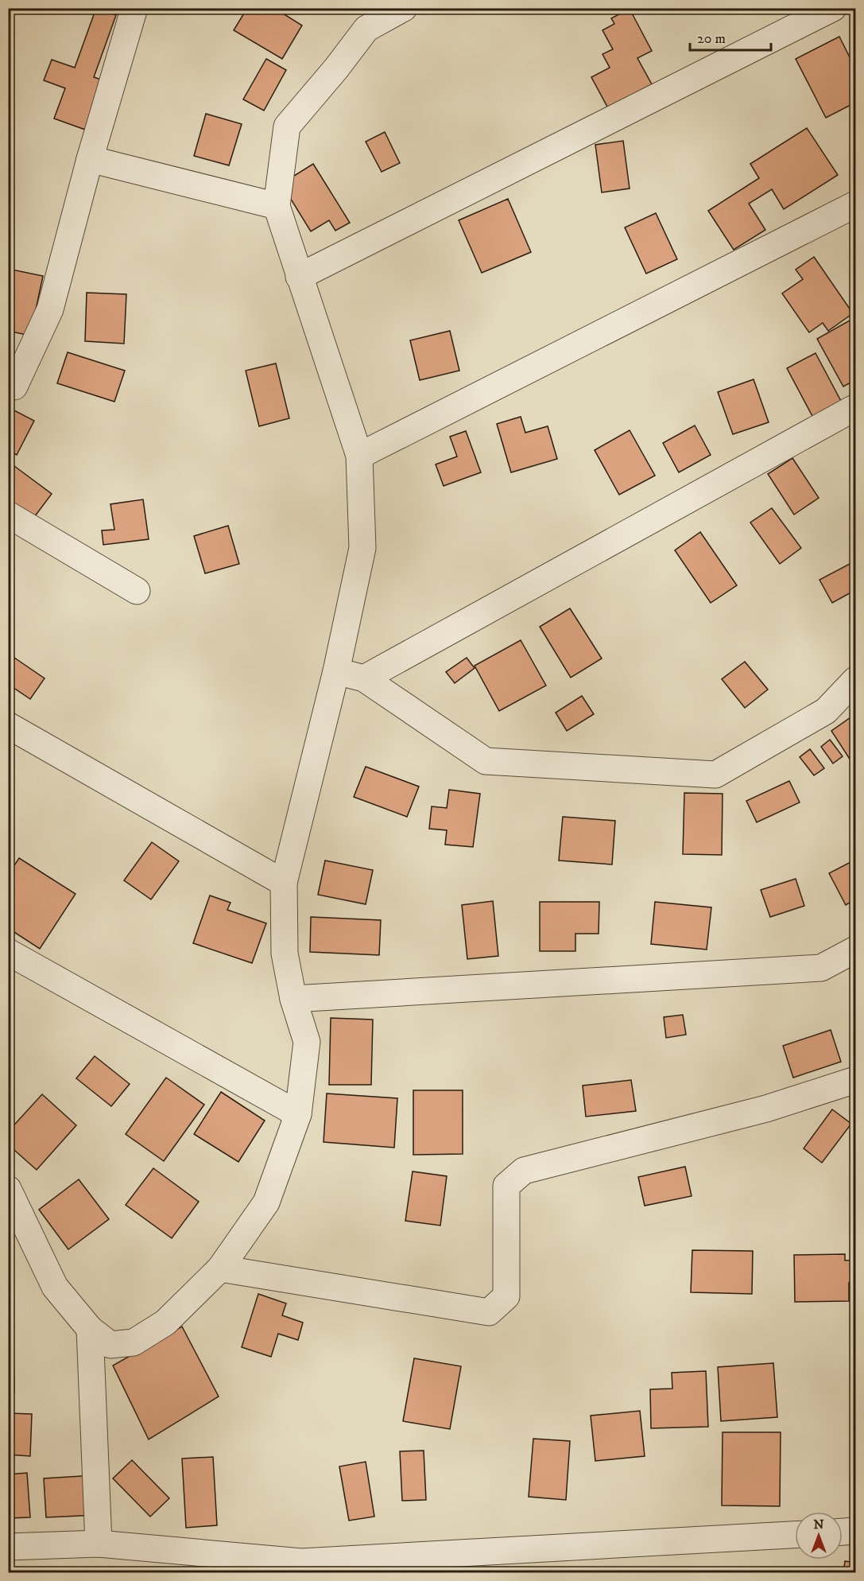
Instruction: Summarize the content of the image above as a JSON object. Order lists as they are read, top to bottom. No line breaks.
{"scale_bar":"20 m","north":"top"}
